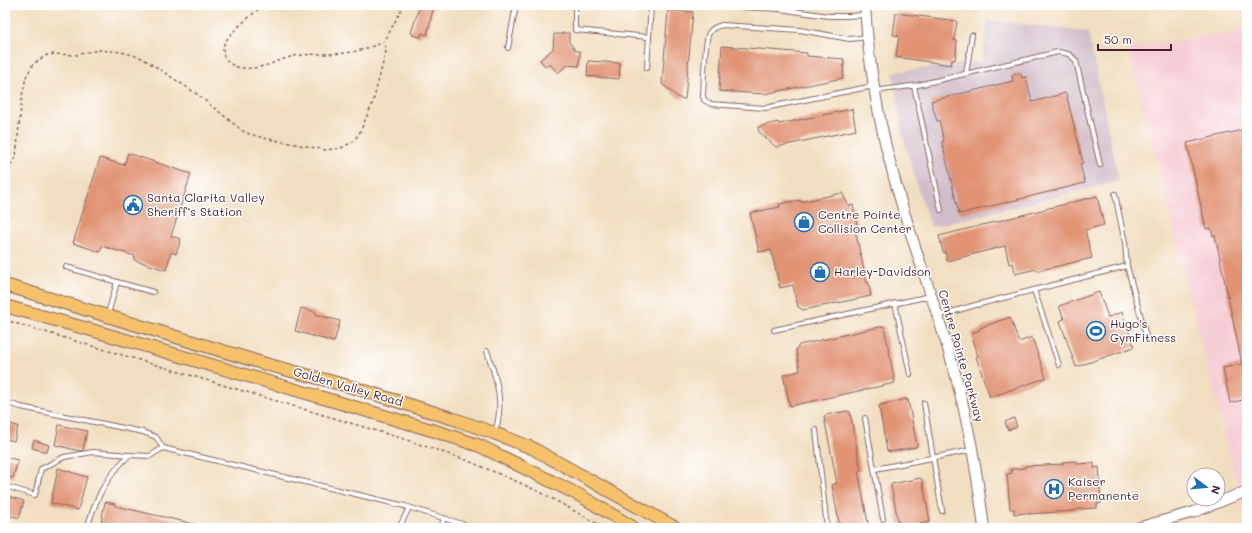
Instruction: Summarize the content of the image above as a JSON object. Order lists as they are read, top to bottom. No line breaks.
{"streets":{"main road":["Golden Valley Road"],"street":["Centre Pointe Parkway"]},"places":{"public building":["Santa Clarita Valley Sheriff’s Station"],"shop":["Centre Pointe Collision Center","Harley-Davidson"],"sports":["Hugo's GymFitness"],"hospital":["Kaiser Permanente"]},"scale_bar":"50 m","north":"right"}
